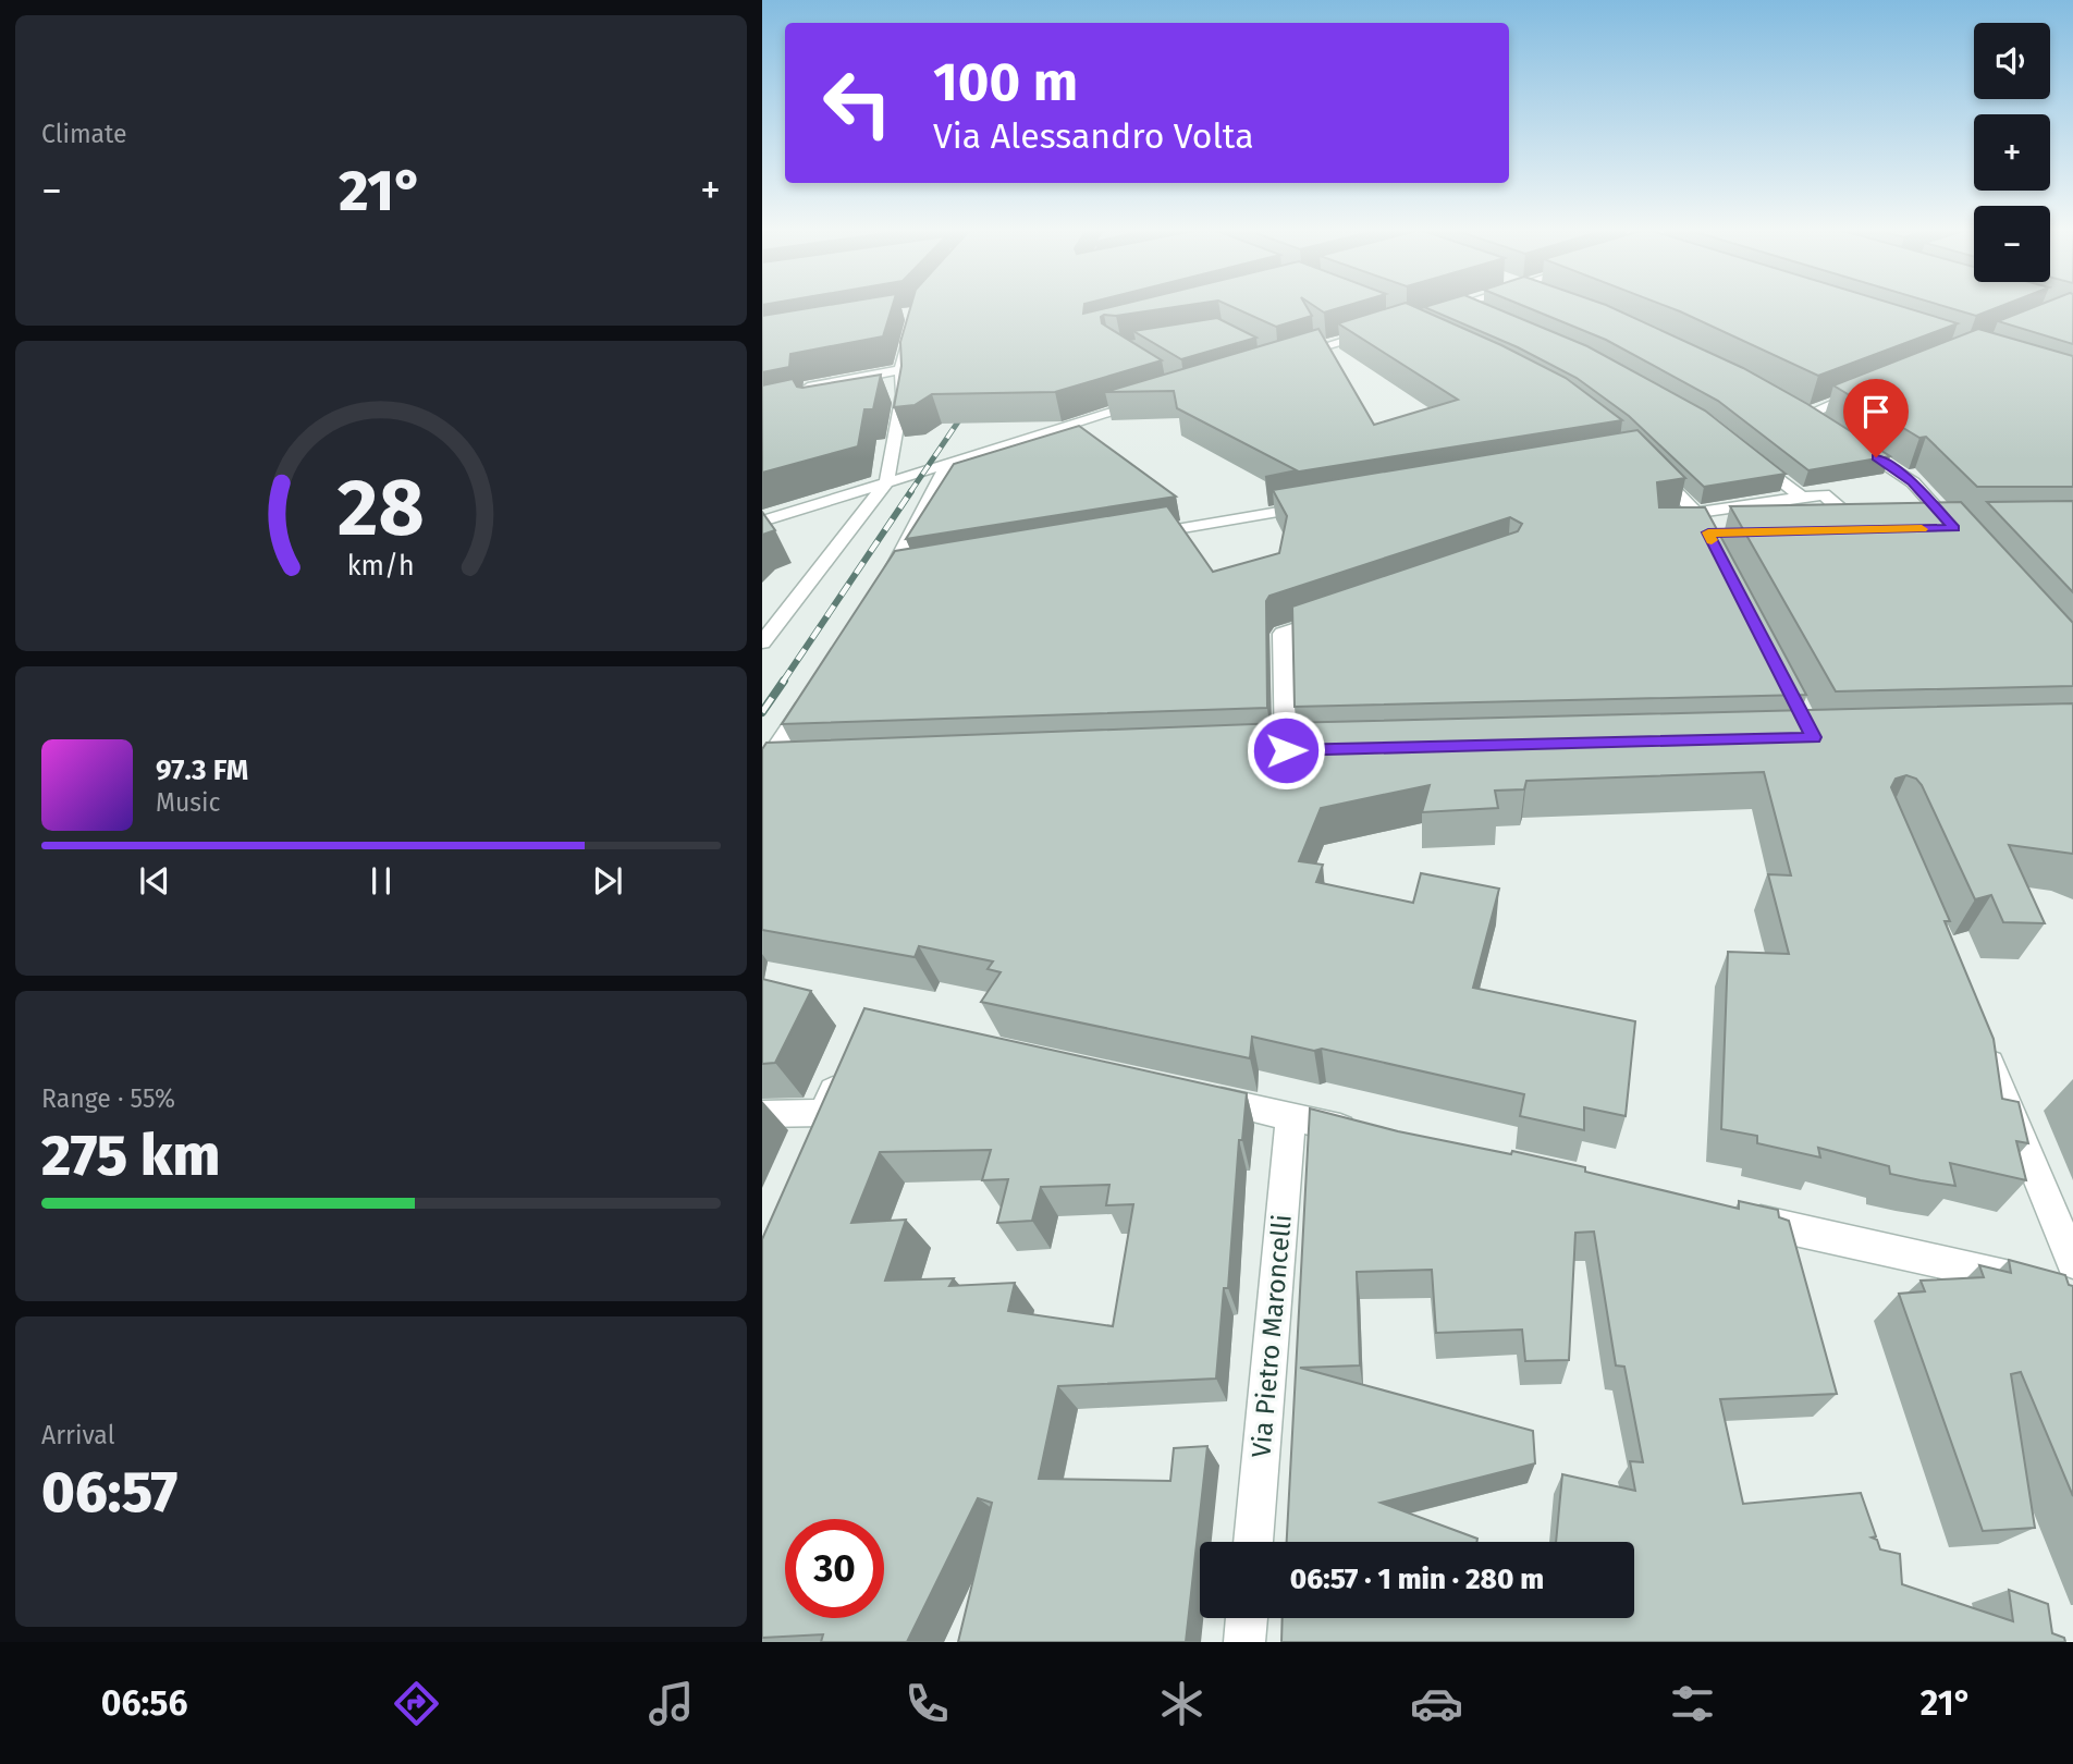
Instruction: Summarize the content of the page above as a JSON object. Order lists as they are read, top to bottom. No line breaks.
{"streets":{"street":["Via Pietro Maroncelli"]},"page":{"tile":["Climate",["Range · 55%","275 km"],["Arrival","06:57"]],"map_buttons":["+","−"],"turn":["100 m","Via Alessandro Volta"],"heat":["−","21°","+"],"song":["97.3 FM","Music"],"limit":"30","trip":"06:57 · 1 min · 280 m","tabs":["06:56","21°"],"gauge":["28","km/h"]}}
